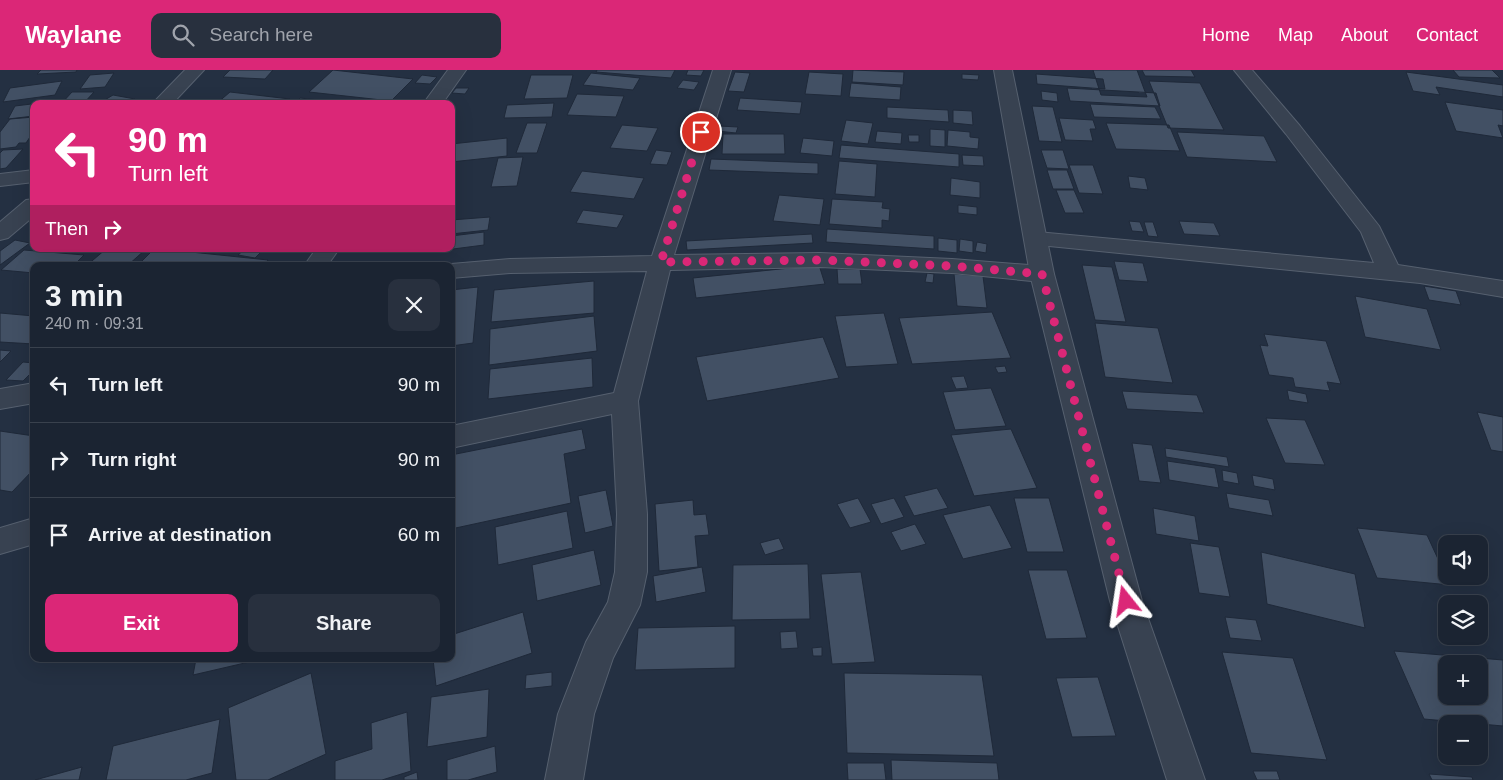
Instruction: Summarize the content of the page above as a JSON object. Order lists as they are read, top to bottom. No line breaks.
{"page":{"header":"Waylane","search":"Search here","nav":["Home","Map","About","Contact"],"turn":["90 m","Turn left"],"then":"Then","heading":["3 min","240 m · 09:31"],"list":[{"name":"Turn left","value":"90 m"},{"name":"Turn right","value":"90 m"},{"name":"Arrive at destination","value":"60 m"}],"map_buttons":["+","−"],"buttons":["Exit","Share"]}}
